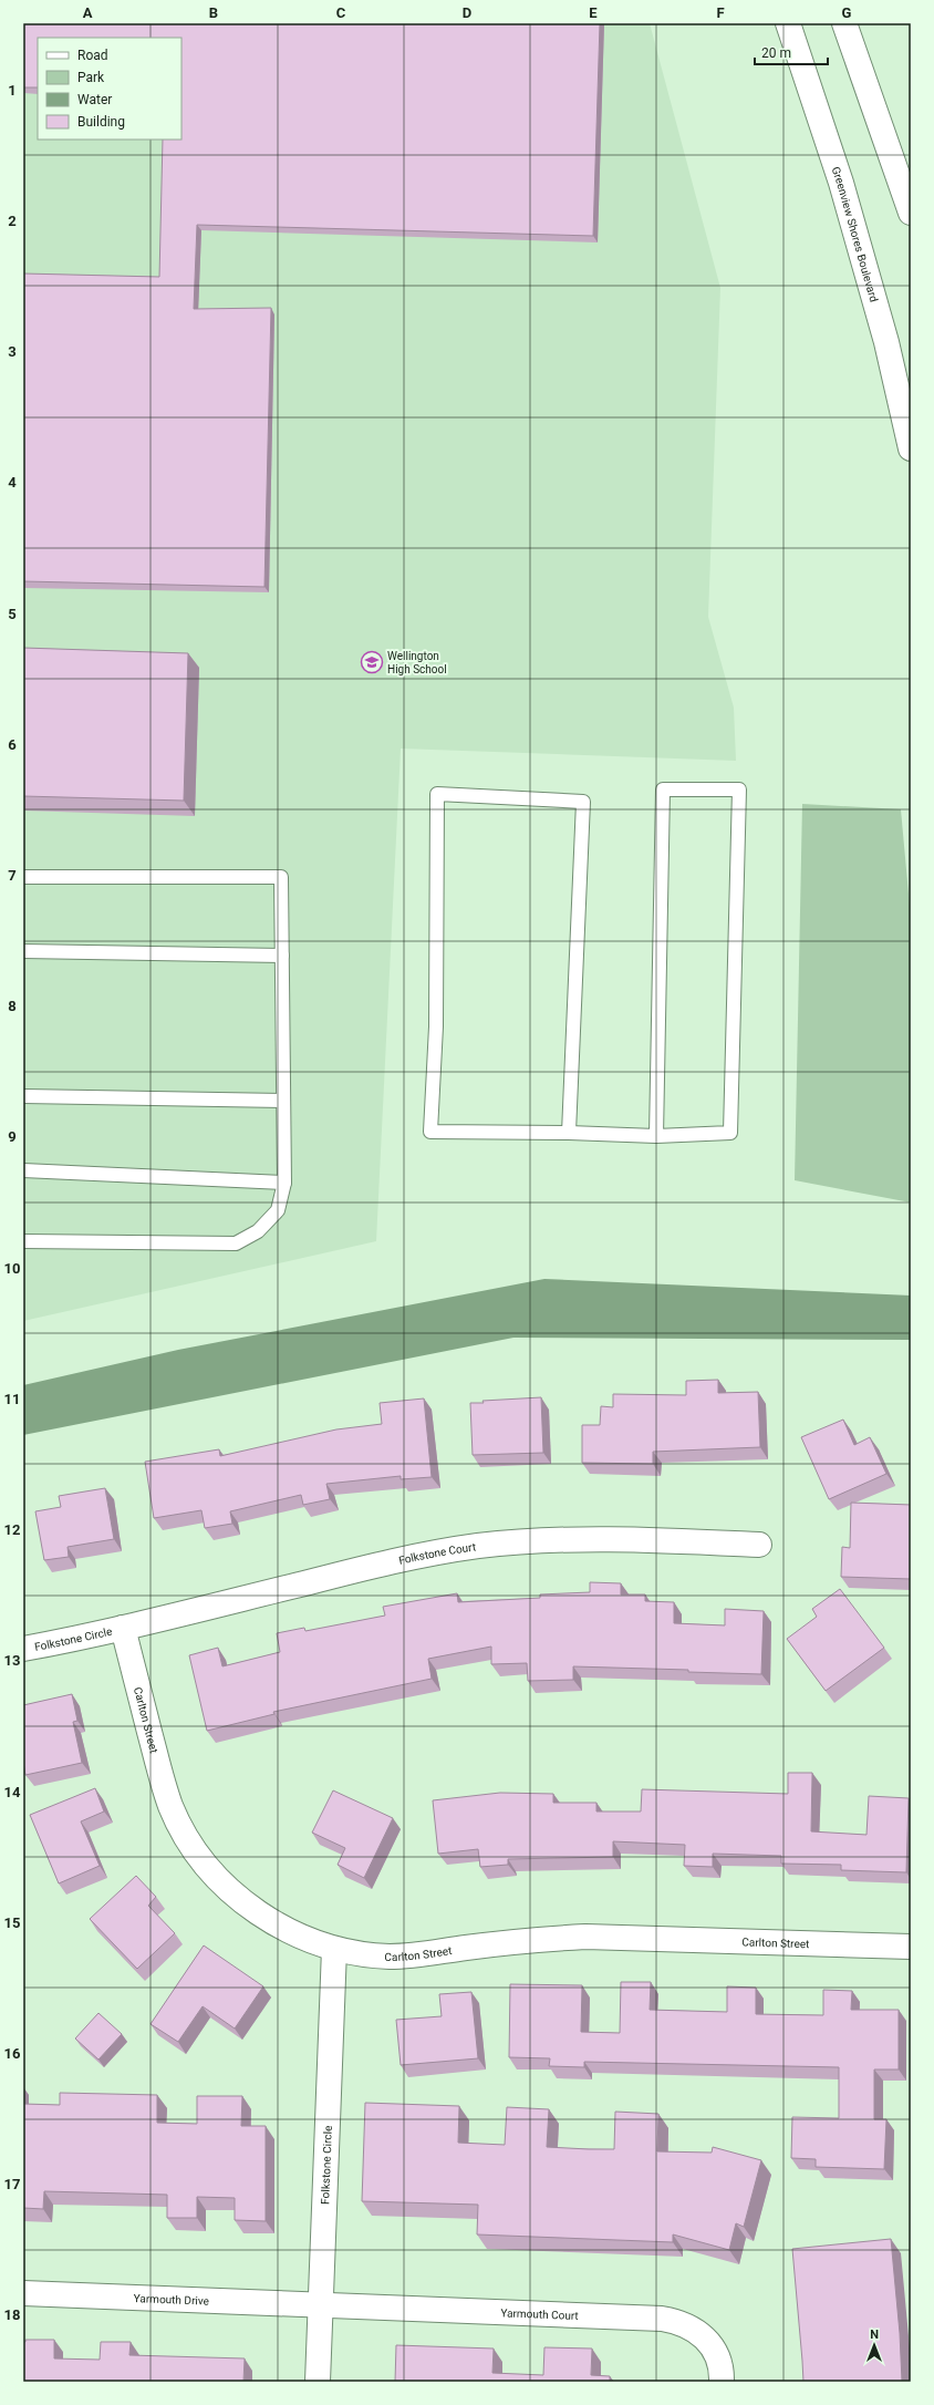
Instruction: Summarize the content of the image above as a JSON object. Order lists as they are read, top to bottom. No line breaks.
{"streets":{"street":["Greenview Shores Boulevard","Folkstone Court","Folkstone Circle","Carlton Street","Yarmouth Drive","Yarmouth Court"]},"crossings":[["Folkstone Court","Folkstone Circle"],["Folkstone Court","Carlton Street"],["Folkstone Circle","Carlton Street"],["Folkstone Circle","Yarmouth Drive"],["Folkstone Circle","Yarmouth Court"],["Yarmouth Drive","Yarmouth Court"]],"places":{"school or university":["Wellington High School"]},"legend":["Road","Park","Water","Building"],"scale_bar":"20 m","north":"top","grid":{"columns":["A","B","C","D","E","F","G"],"rows":["1","2","3","4","5","6","7","8","9","10","11","12","13","14","15","16","17","18"]}}
